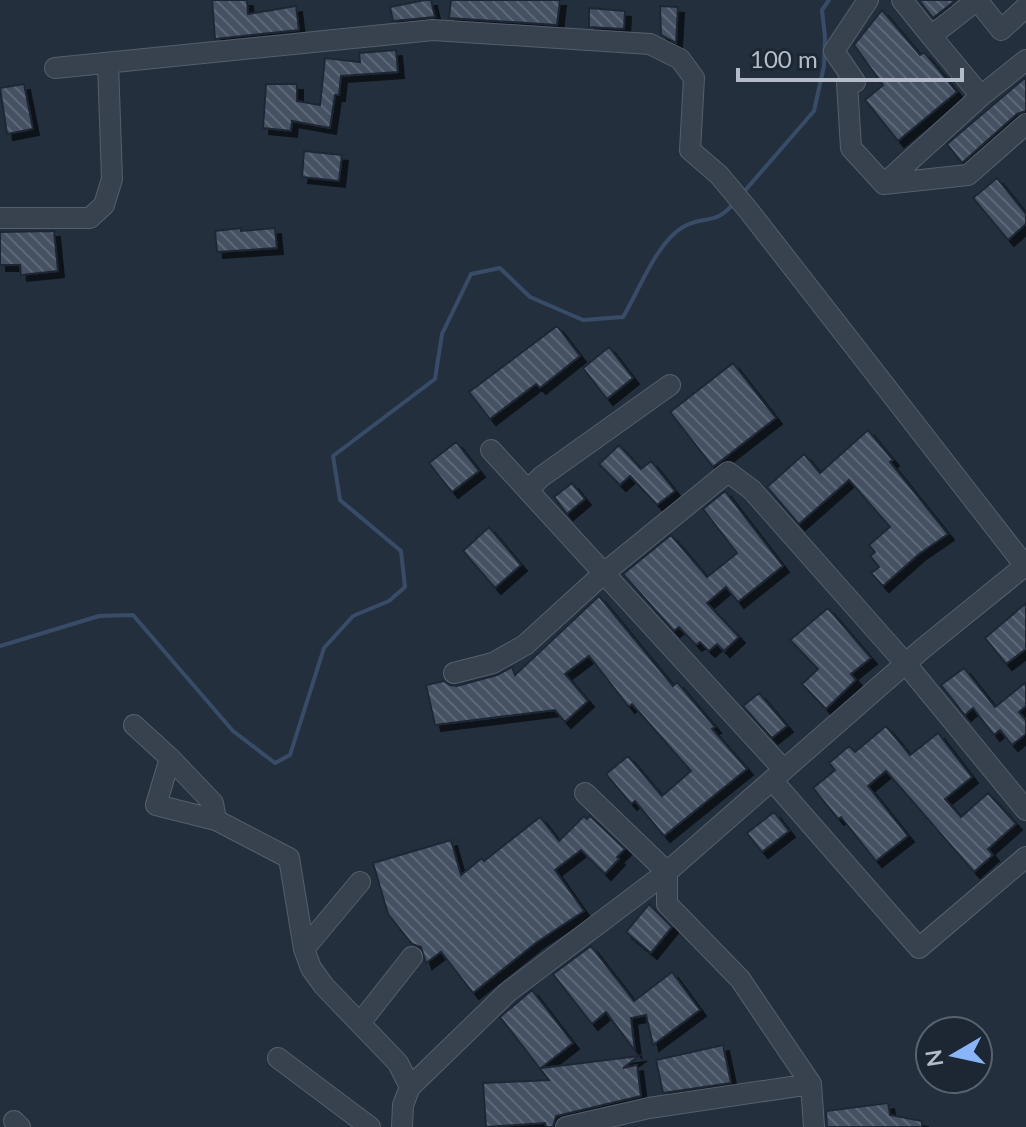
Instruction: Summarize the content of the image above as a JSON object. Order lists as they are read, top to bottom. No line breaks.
{"scale_bar":"100 m","north":"left"}
